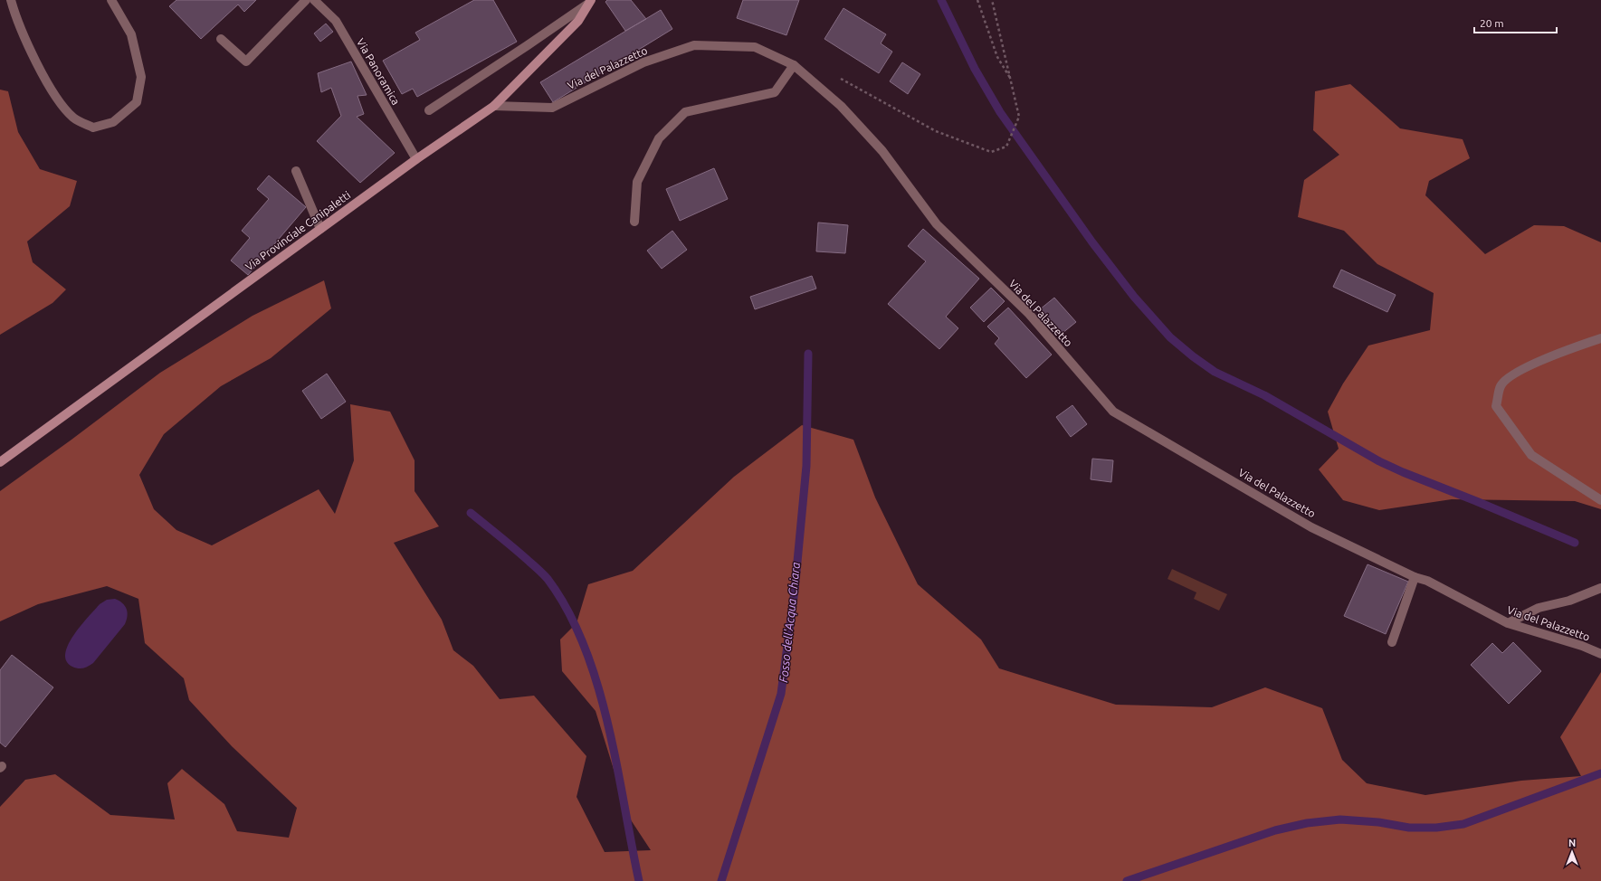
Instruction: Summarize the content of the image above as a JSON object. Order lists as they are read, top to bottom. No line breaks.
{"streets":{"main road":["Via Provinciale Canipaletti"],"street":["Via del Palazzetto","Via Panoramica"]},"crossings":[["Via del Palazzetto","Via Provinciale Canipaletti"],["Via Panoramica","Via Provinciale Canipaletti"]],"water":["Fosso dell'Acqua Chiara"],"scale_bar":"20 m","north":"top"}
